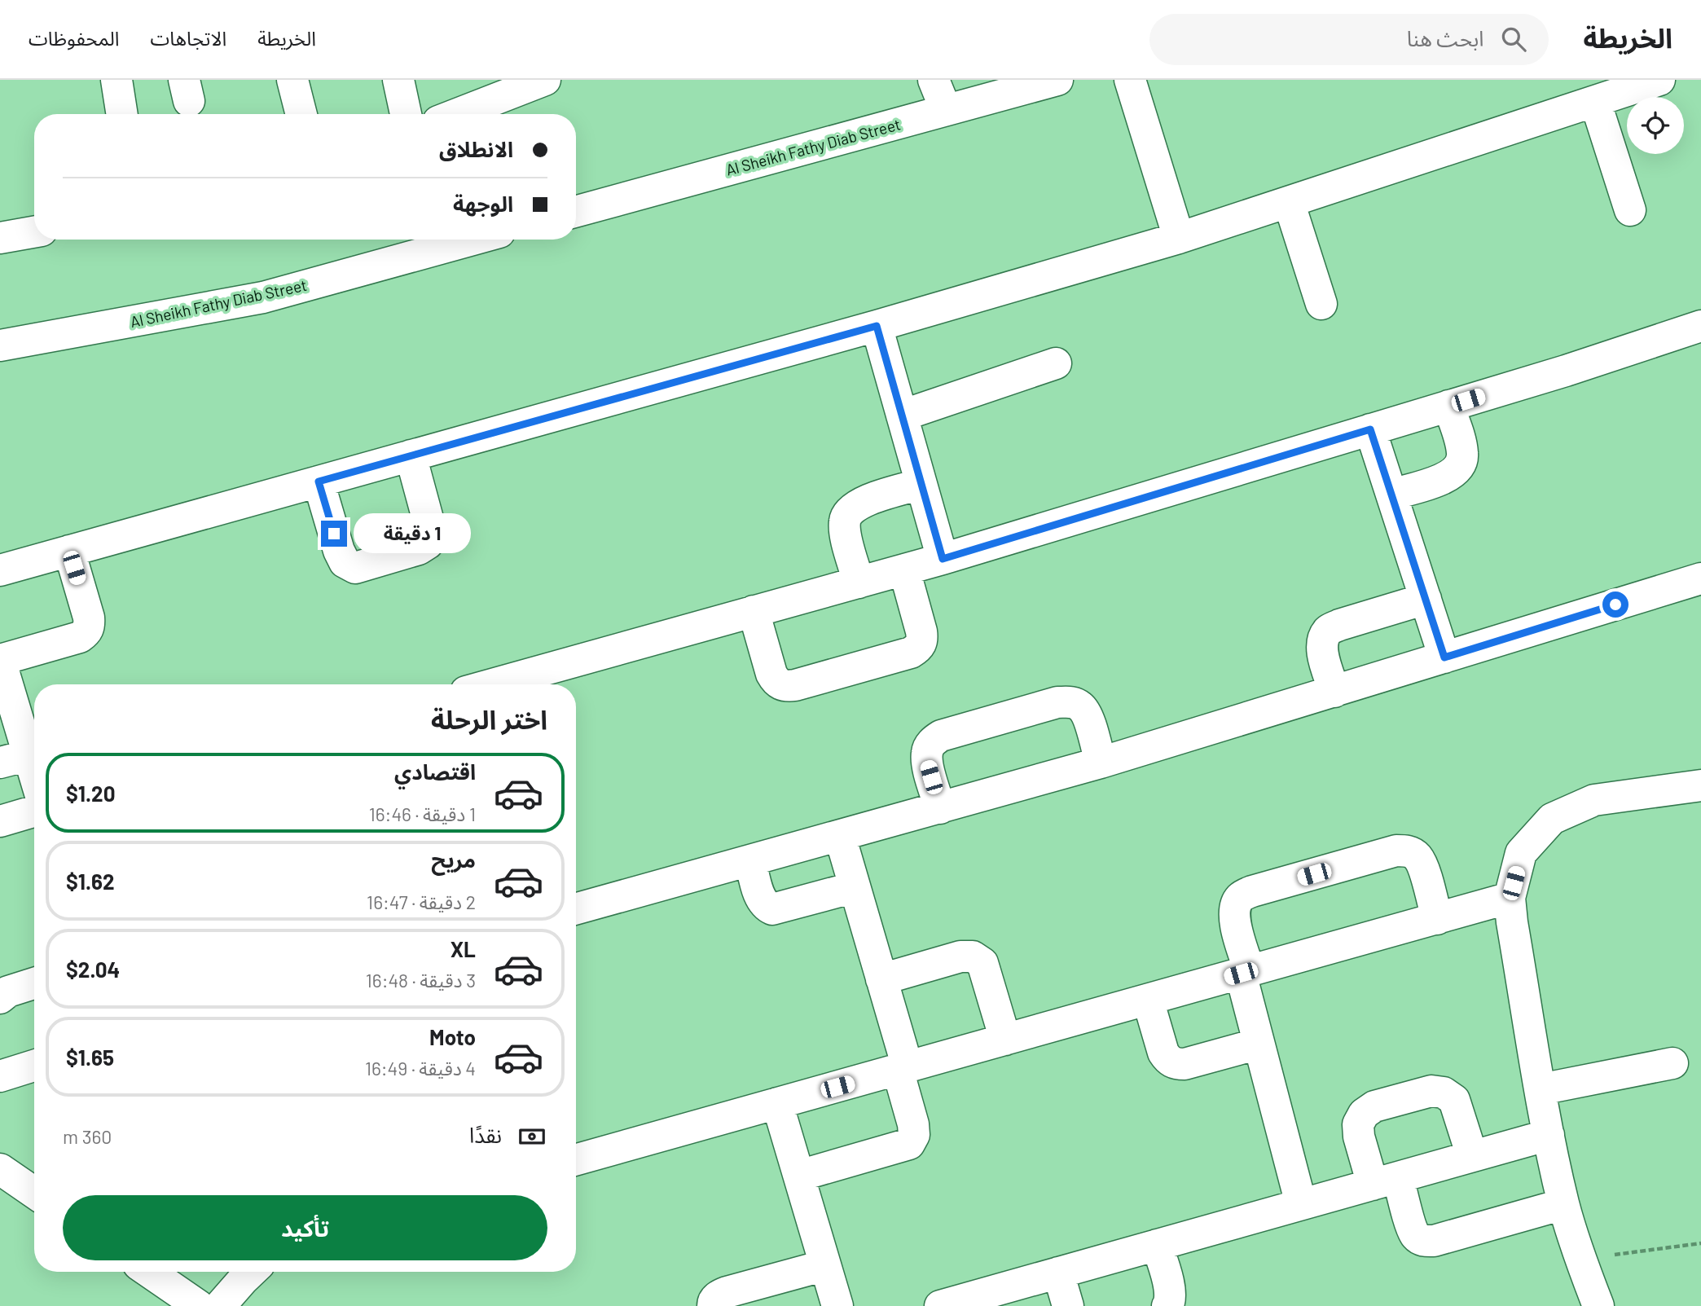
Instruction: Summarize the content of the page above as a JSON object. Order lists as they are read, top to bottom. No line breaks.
{"streets":{"street":["Al Sheikh Fathy Diab Street"]},"page":{"header":"الخريطة","search":"ابحث هنا","nav":["الخريطة","الاتجاهات","المحفوظات"],"banner":["الانطلاق","الوجهة"],"bubble":"1 دقيقة","heading":"اختر الرحلة","list":[{"name":"اقتصادي","note":"1 دقيقة · 16:46","value":"$1.20"},{"name":"مريح","note":"2 دقيقة · 16:47","value":"$1.62"},{"name":"XL","note":"3 دقيقة · 16:48","value":"$2.04"},{"name":"Moto","note":"4 دقيقة · 16:49","value":"$1.65"}],"pay":["نقدًا","360 m"],"buttons":"تأكيد"}}
